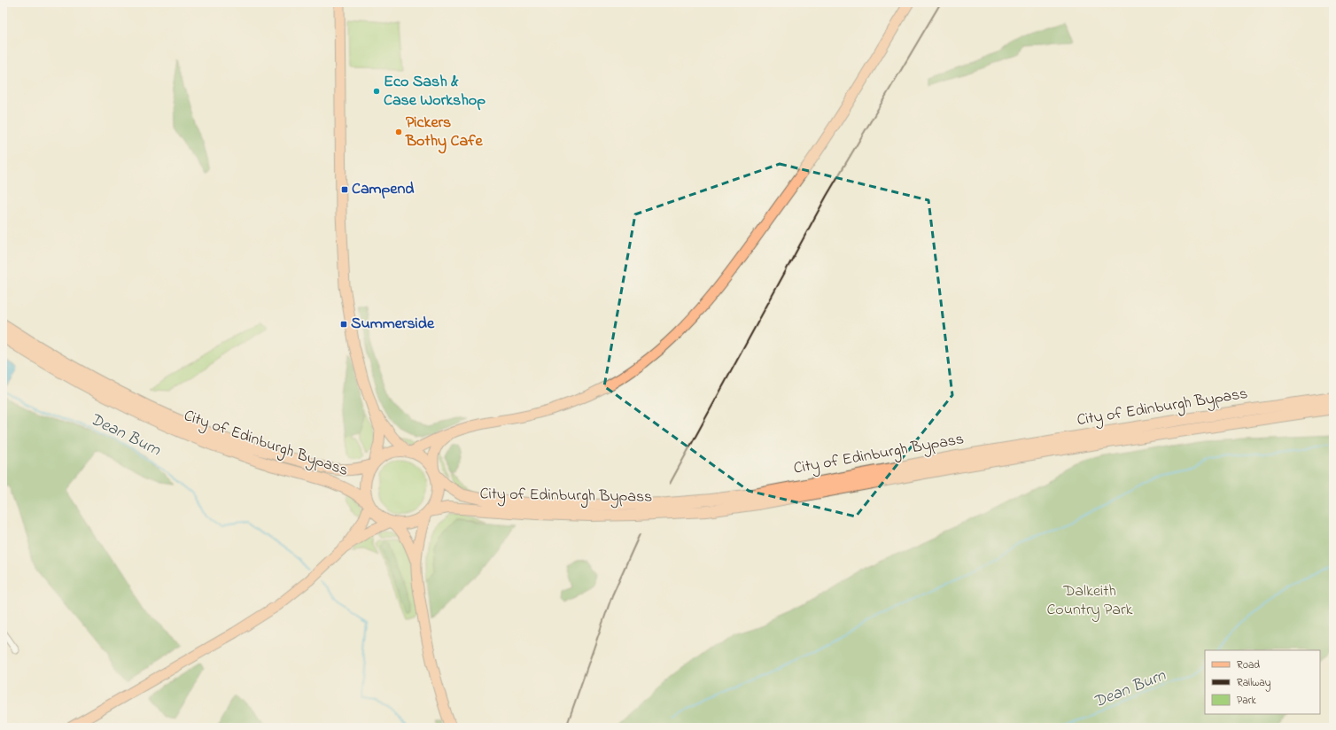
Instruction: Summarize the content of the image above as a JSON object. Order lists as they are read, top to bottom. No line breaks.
{"streets":{"highway":["City of Edinburgh Bypass"]},"water":["Dean Burn"],"parks":["Dalkeith Country Park"],"places":{"other":["Eco Sash & Case Workshop","Pickers Bothy Cafe"],"transit":["Campend","Summerside"]},"legend":["Road","Railway","Park"]}
